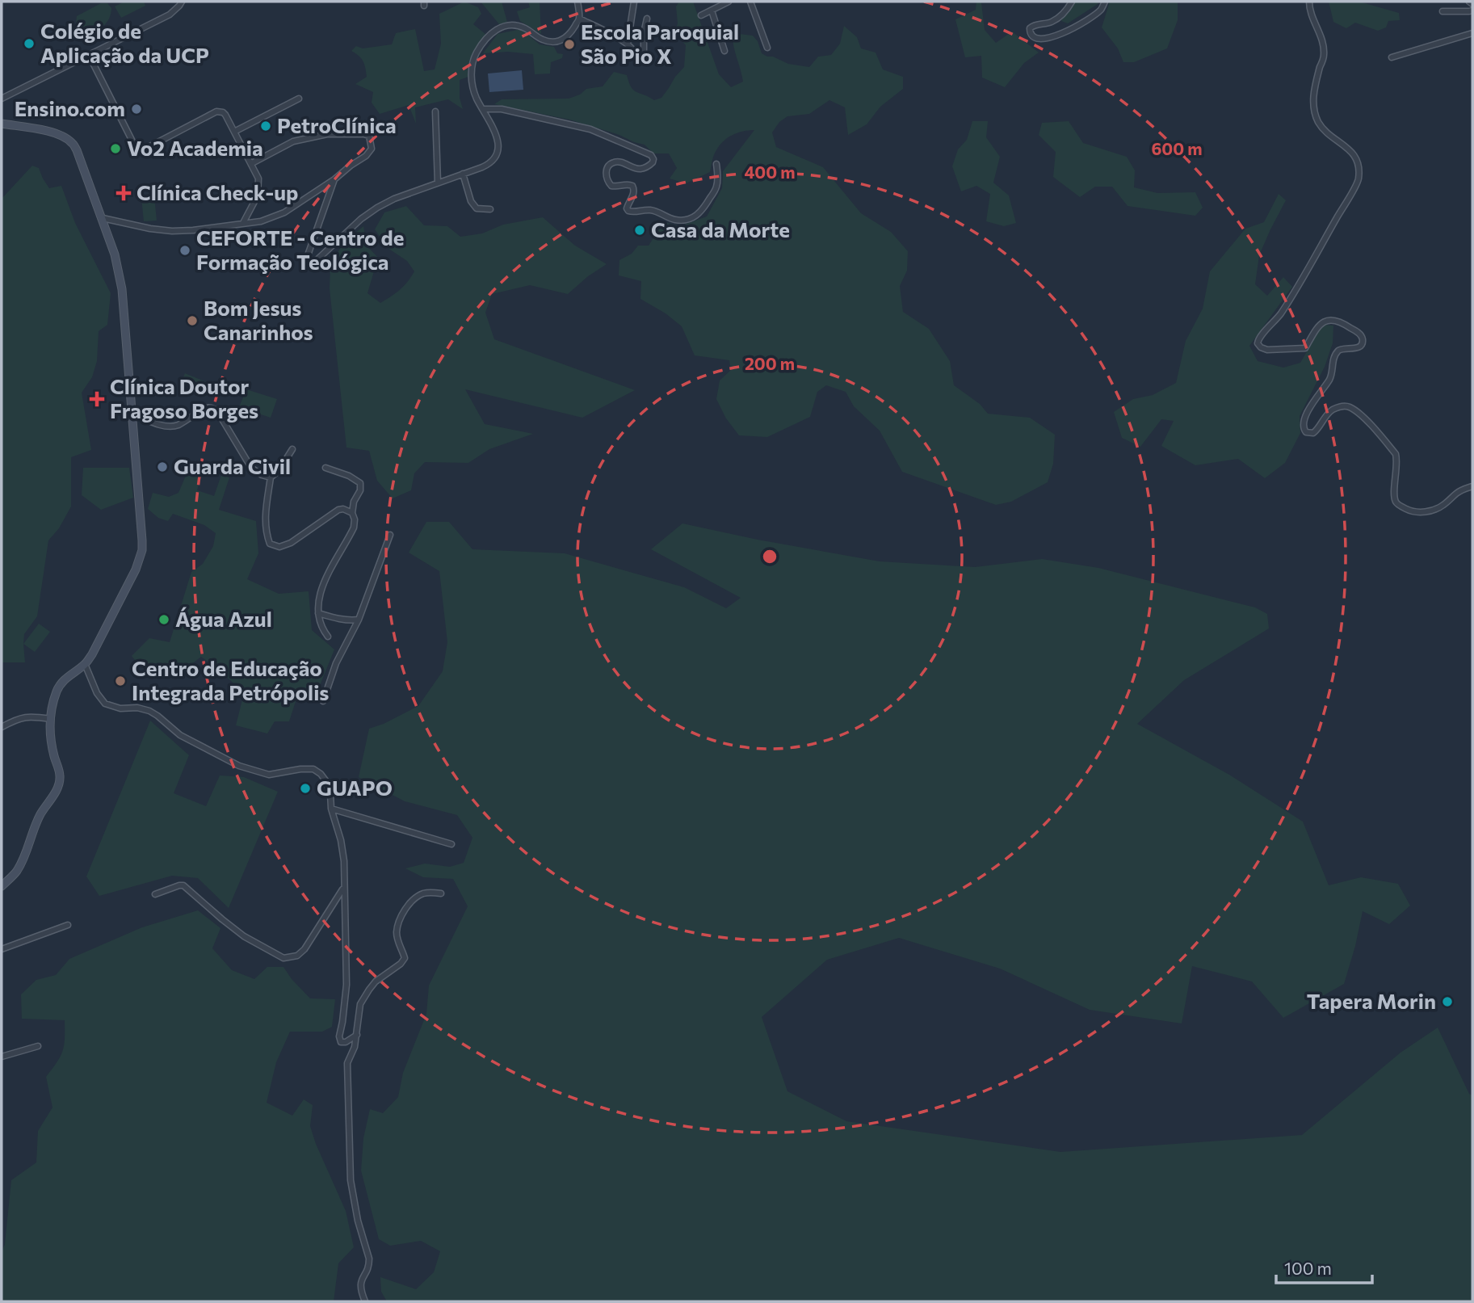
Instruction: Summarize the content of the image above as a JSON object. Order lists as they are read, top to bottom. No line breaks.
{"places":{"other":["Colégio de Aplicação da UCP","Escola Paroquial São Pio X","Ensino.com","PetroClínica","Vo2 Academia","Casa da Morte","CEFORTE - Centro de Formação Teológica","Bom Jesus Canarinhos","Guarda Civil","Água Azul","Centro de Educação Integrada Petrópolis","GUAPO","Tapera Morin"],"health":["Clínica Check-up","Clínica Doutor Fragoso Borges"]},"scale_bar":"100 m","rings":["600 m","400 m","200 m"]}
